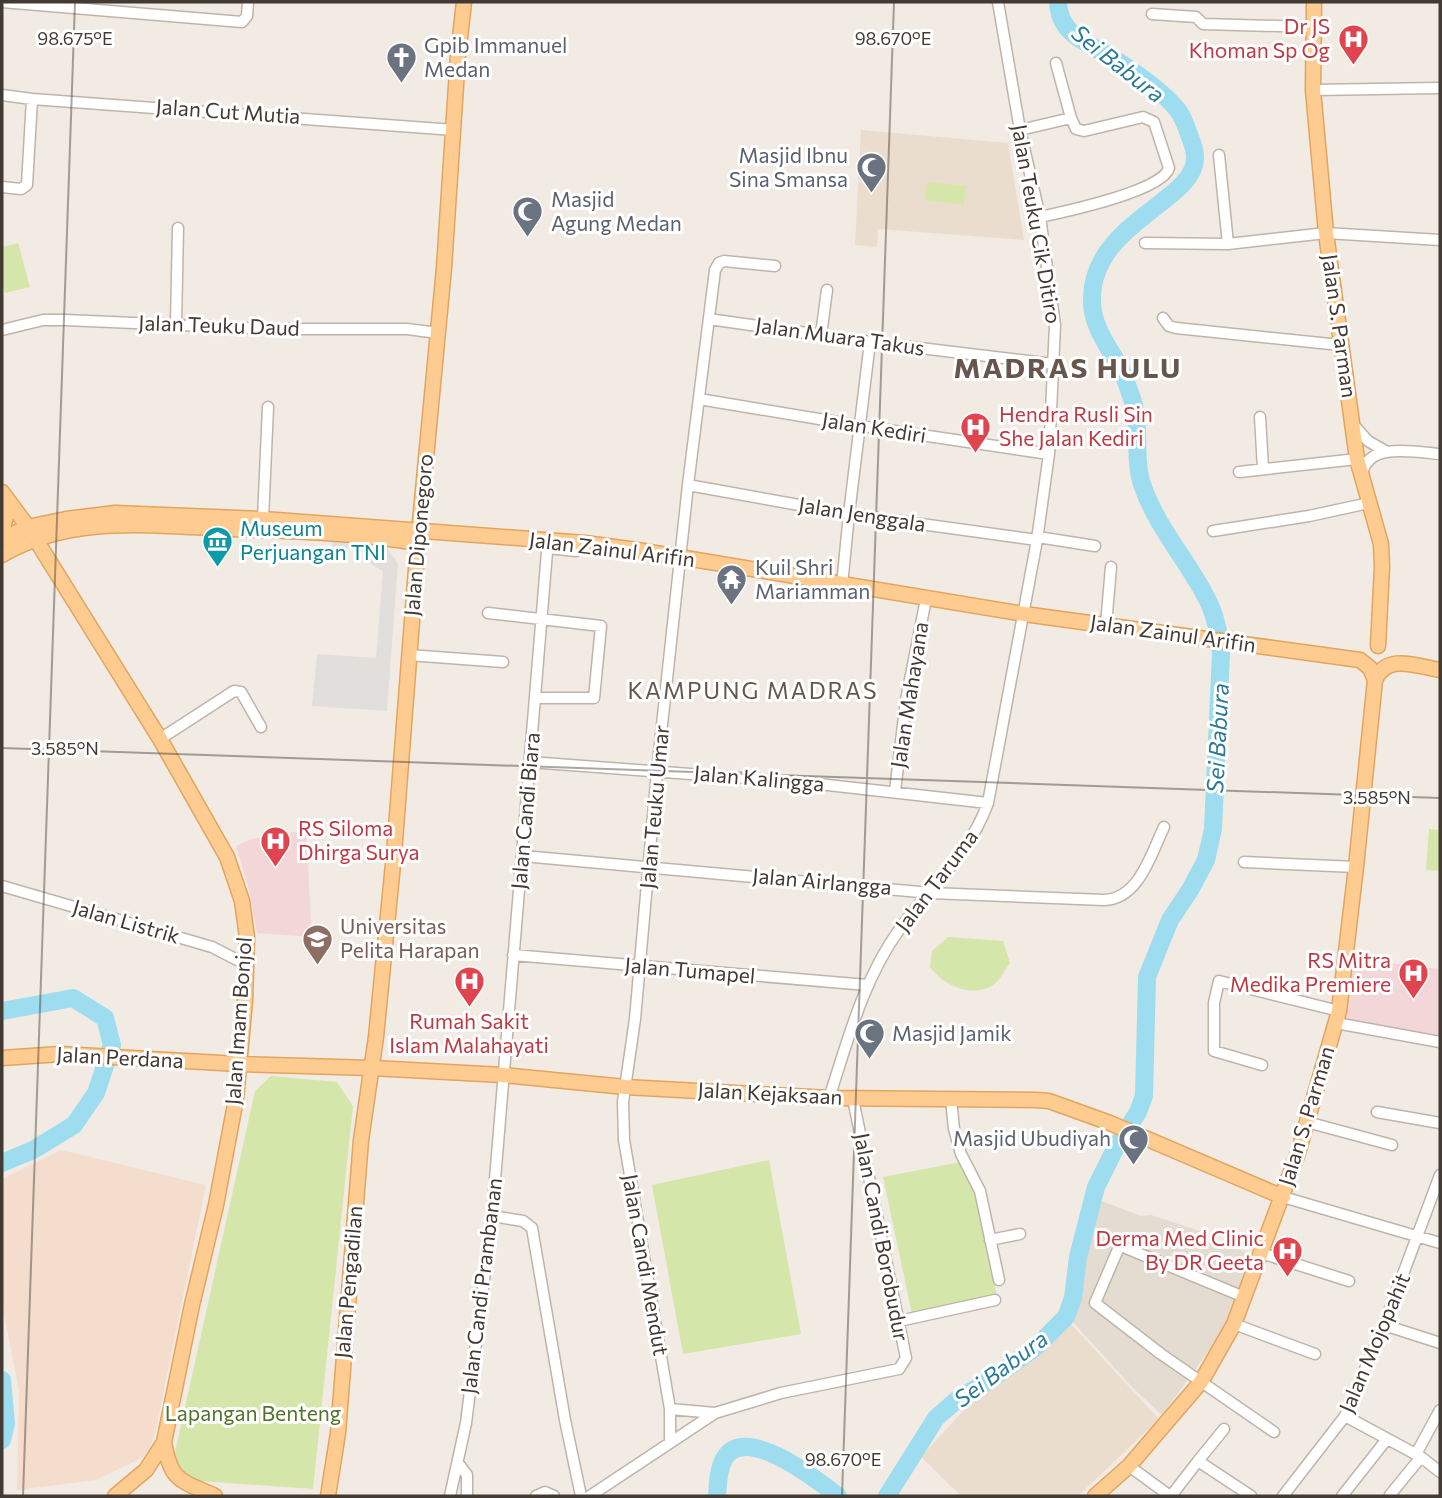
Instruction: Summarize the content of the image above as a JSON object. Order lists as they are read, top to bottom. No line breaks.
{"streets":{"main road":["Jalan S. Parman","Jalan Diponegoro","Jalan Zainul Arifin","Jalan Imam Bonjol","Jalan Perdana","Jalan Kejaksaan","Jalan Pengadilan"],"street":["Jalan Cut Mutia","Jalan Teuku Cik Ditiro","Jalan Teuku Daud","Jalan Muara Takus","Jalan Kediri","Jalan Jenggala","Jalan Mahayana","Jalan Kalingga","Jalan Teuku Umar","Jalan Candi Biara","Jalan Taruma","Jalan Airlangga","Jalan Listrik","Jalan Tumapel","Jalan Candi Borobudur","Jalan Candi Mendut","Jalan Candi Prambanan","Jalan Mojopahit"]},"crossings":[["Jalan Cut Mutia","Jalan Diponegoro"],["Jalan Teuku Cik Ditiro","Jalan Muara Takus"],["Jalan Teuku Cik Ditiro","Jalan Kediri"],["Jalan Teuku Cik Ditiro","Jalan Jenggala"],["Jalan Teuku Cik Ditiro","Jalan Zainul Arifin"],["Jalan Teuku Cik Ditiro","Jalan Taruma"],["Jalan Teuku Daud","Jalan Diponegoro"],["Jalan S. Parman","Jalan Kejaksaan"],["Jalan Muara Takus","Jalan Teuku Umar"],["Jalan Kediri","Jalan Teuku Umar"],["Jalan Jenggala","Jalan Teuku Umar"],["Jalan Diponegoro","Jalan Zainul Arifin"],["Jalan Diponegoro","Jalan Kejaksaan"],["Jalan Diponegoro","Jalan Pengadilan"],["Jalan Zainul Arifin","Jalan Mahayana"],["Jalan Zainul Arifin","Jalan Teuku Umar"],["Jalan Zainul Arifin","Jalan Candi Biara"],["Jalan Zainul Arifin","Jalan Taruma"],["Jalan Zainul Arifin","Jalan Imam Bonjol"],["Jalan Mahayana","Jalan Kalingga"],["Jalan Kalingga","Jalan Teuku Umar"],["Jalan Kalingga","Jalan Candi Biara"],["Jalan Kalingga","Jalan Taruma"],["Jalan Teuku Umar","Jalan Airlangga"],["Jalan Teuku Umar","Jalan Tumapel"],["Jalan Teuku Umar","Jalan Kejaksaan"],["Jalan Teuku Umar","Jalan Candi Mendut"],["Jalan Candi Biara","Jalan Airlangga"],["Jalan Candi Biara","Jalan Tumapel"],["Jalan Candi Biara","Jalan Kejaksaan"],["Jalan Candi Biara","Jalan Candi Prambanan"],["Jalan Taruma","Jalan Airlangga"],["Jalan Taruma","Jalan Tumapel"],["Jalan Taruma","Jalan Kejaksaan"],["Jalan Listrik","Jalan Imam Bonjol"],["Jalan Imam Bonjol","Jalan Perdana"],["Jalan Imam Bonjol","Jalan Kejaksaan"],["Jalan Perdana","Jalan Kejaksaan"],["Jalan Kejaksaan","Jalan Candi Borobudur"],["Jalan Kejaksaan","Jalan Candi Mendut"],["Jalan Kejaksaan","Jalan Pengadilan"],["Jalan Kejaksaan","Jalan Candi Prambanan"],["Jalan Candi Borobudur","Jalan Candi Mendut"]],"districts":["MADRAS HULU","KAMPUNG MADRAS"],"water":["Sei Babura"],"parks":["Lapangan Benteng"],"places":{"hospital":["Dr JS Khoman Sp Og","Hendra Rusli Sin She Jalan Kediri","RS Siloma Dhirga Surya","RS Mitra Medika Premiere","Rumah Sakit Islam Malahayati","Derma Med Clinic By DR Geeta"],"church":["Gpib Immanuel Medan"],"mosque":["Masjid Ibnu Sina Smansa","Masjid Agung Medan","Masjid Jamik","Masjid Ubudiyah"],"museum":["Museum Perjuangan TNI"],"temple":["Kuil Shri Mariamman"],"school or university":["Universitas Pelita Harapan"]},"coordinates":["98.675°E","98.670°E","3.585°N"]}
